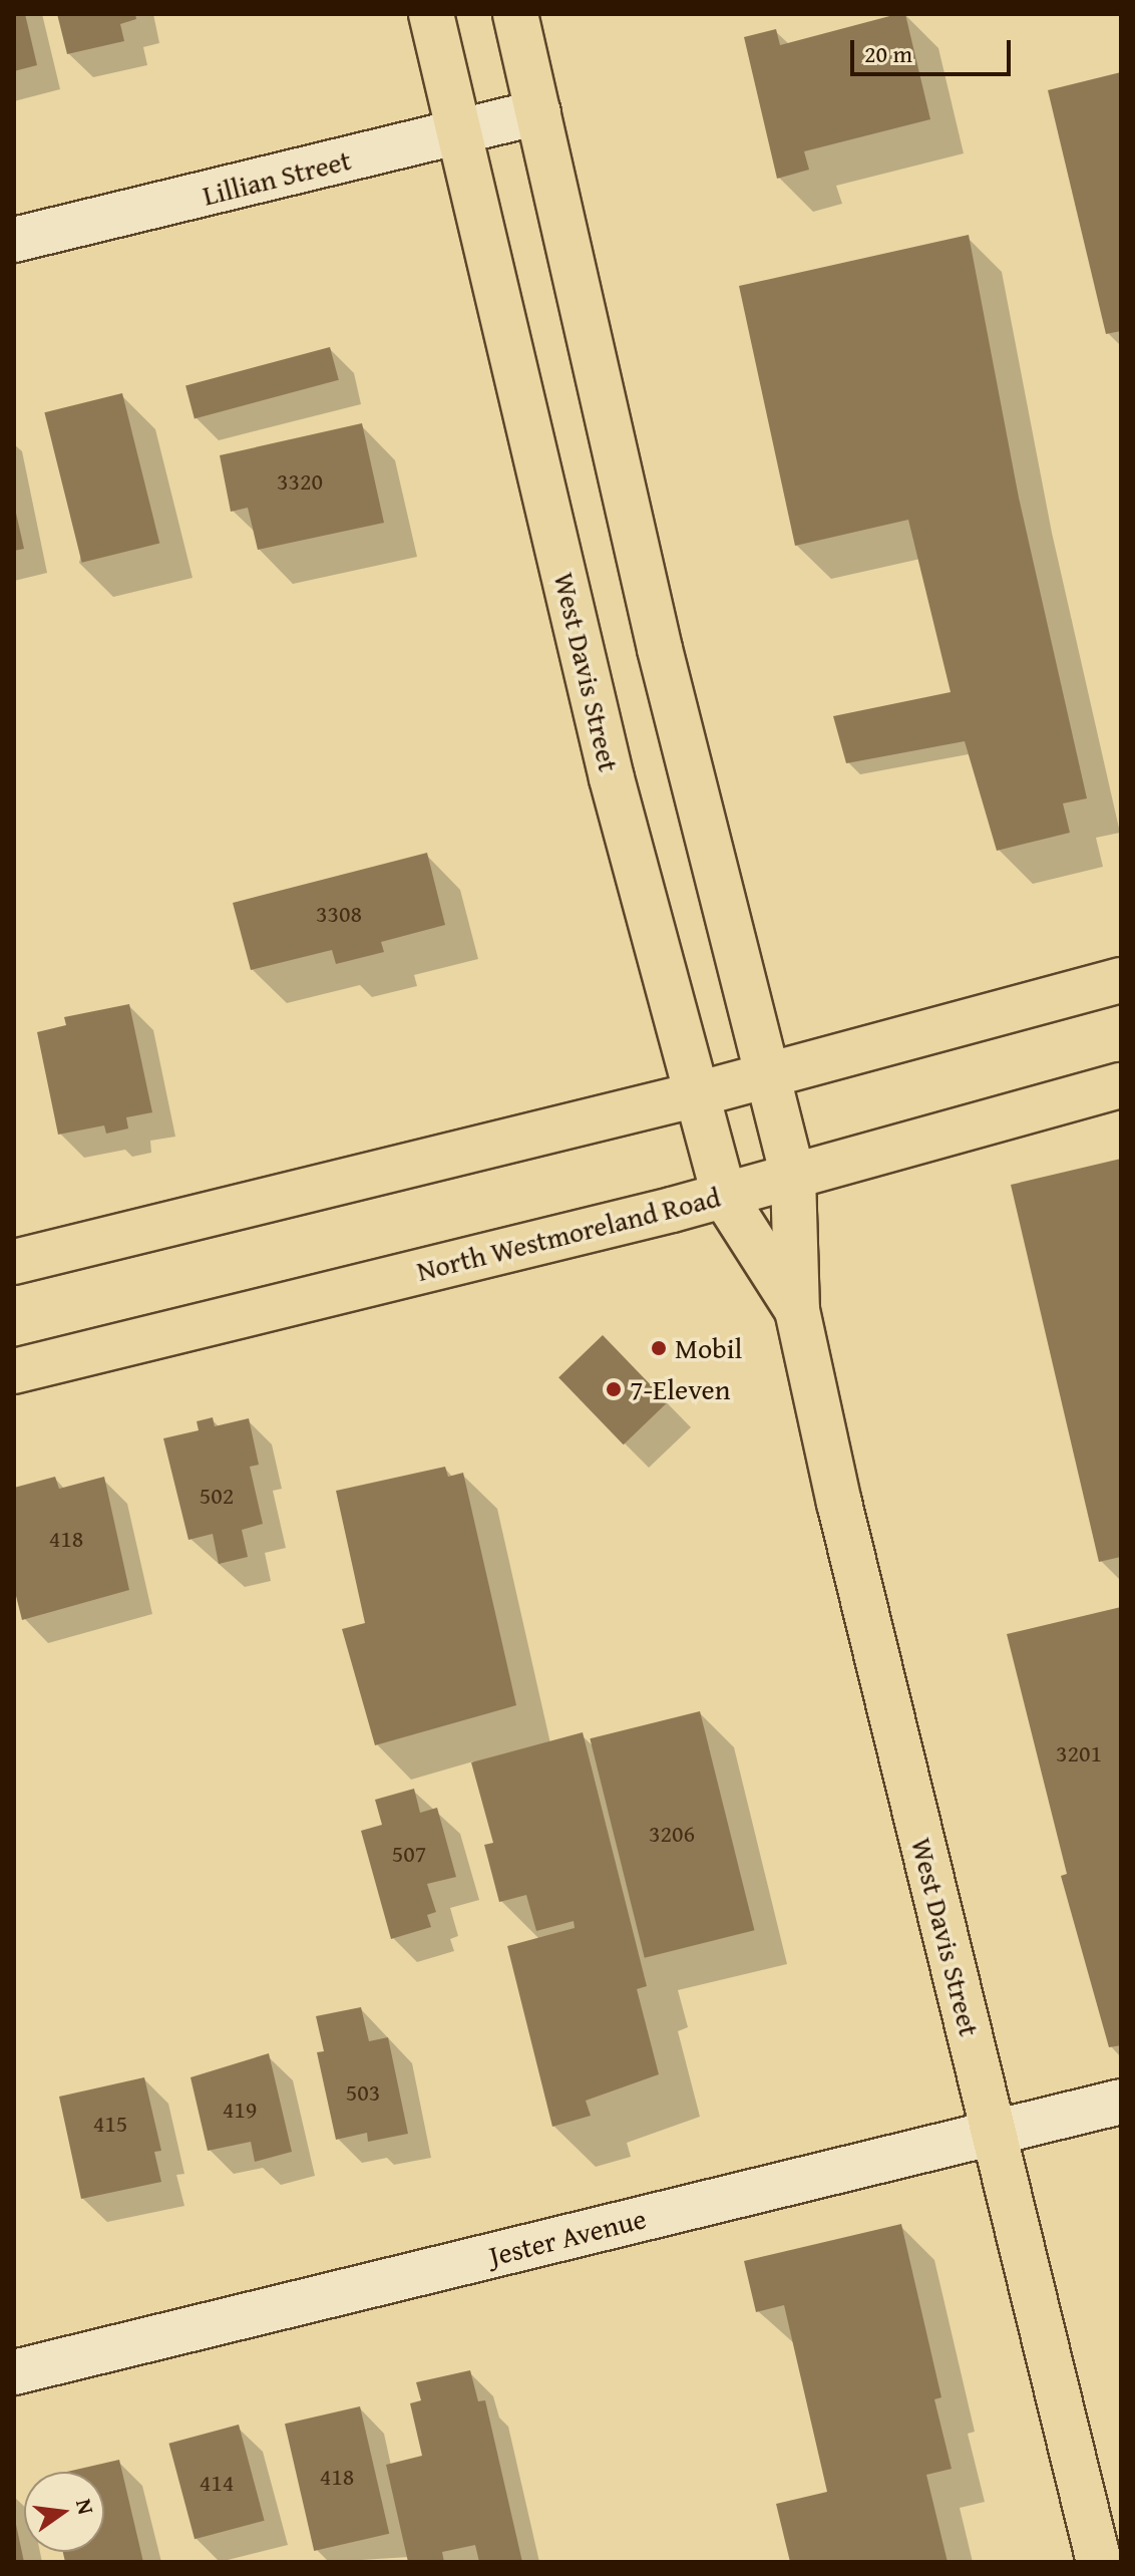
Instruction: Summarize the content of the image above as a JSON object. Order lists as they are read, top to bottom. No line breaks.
{"streets":{"main road":["West Davis Street","North Westmoreland Road"],"street":["Lillian Street","Jester Avenue"]},"crossings":[["Lillian Street","West Davis Street"],["West Davis Street","North Westmoreland Road"],["West Davis Street","Jester Avenue"]],"places":["Mobil","7-Eleven"],"house_numbers":["3320","3308","502","418","3201","3206","507","503","419","415","418","414"],"scale_bar":"20 m","north":"right"}
